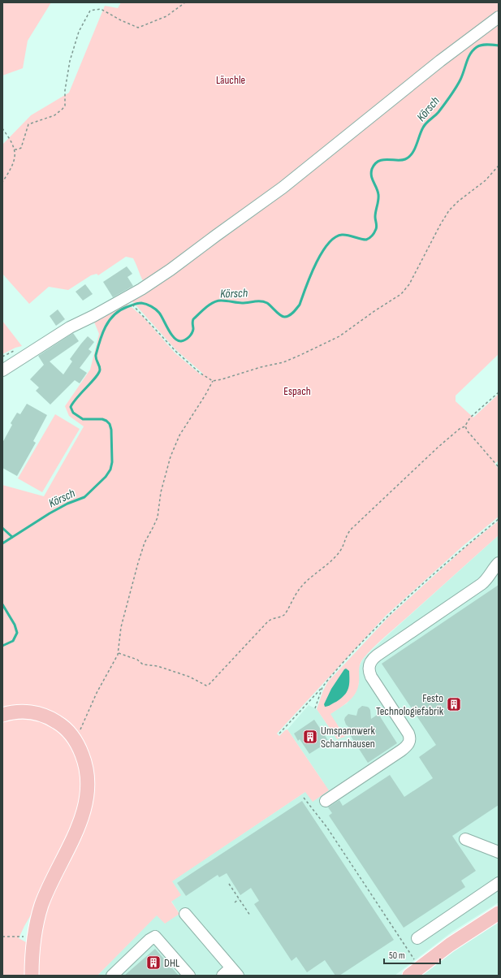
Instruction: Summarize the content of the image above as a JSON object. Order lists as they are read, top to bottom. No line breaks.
{"water":["Körsch"],"parks":["Läuchle","Espach"],"places":{"building":["Festo Technologiefabrik","Umspannwerk Scharnhausen","DHL"]},"scale_bar":"50 m"}
